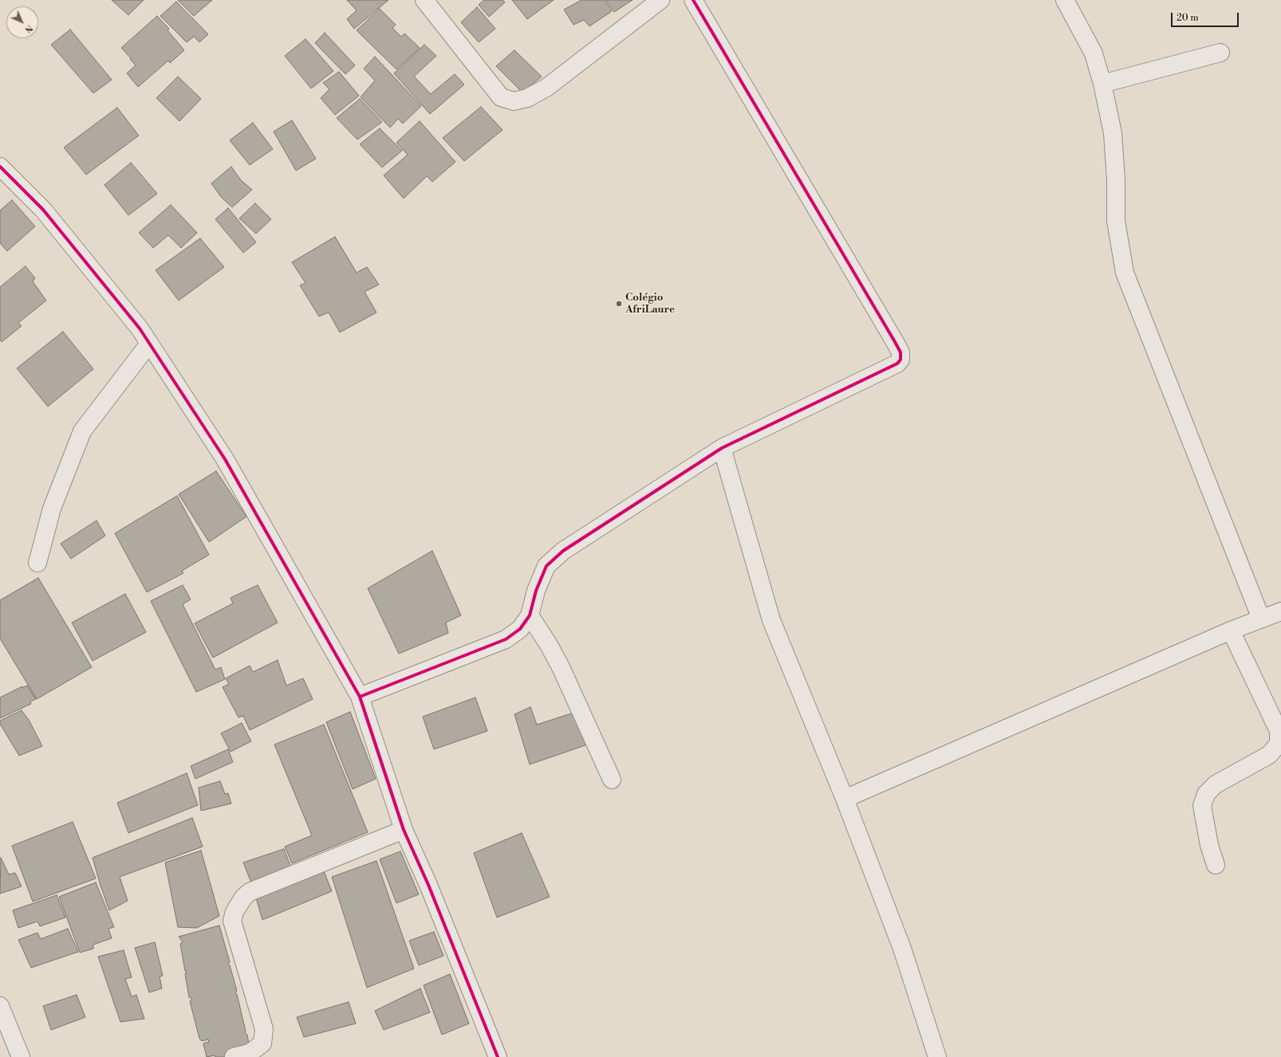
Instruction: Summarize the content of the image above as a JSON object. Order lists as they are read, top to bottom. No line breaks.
{"places":["Colégio AfriLaure"],"scale_bar":"20 m","north":"bottom right"}
